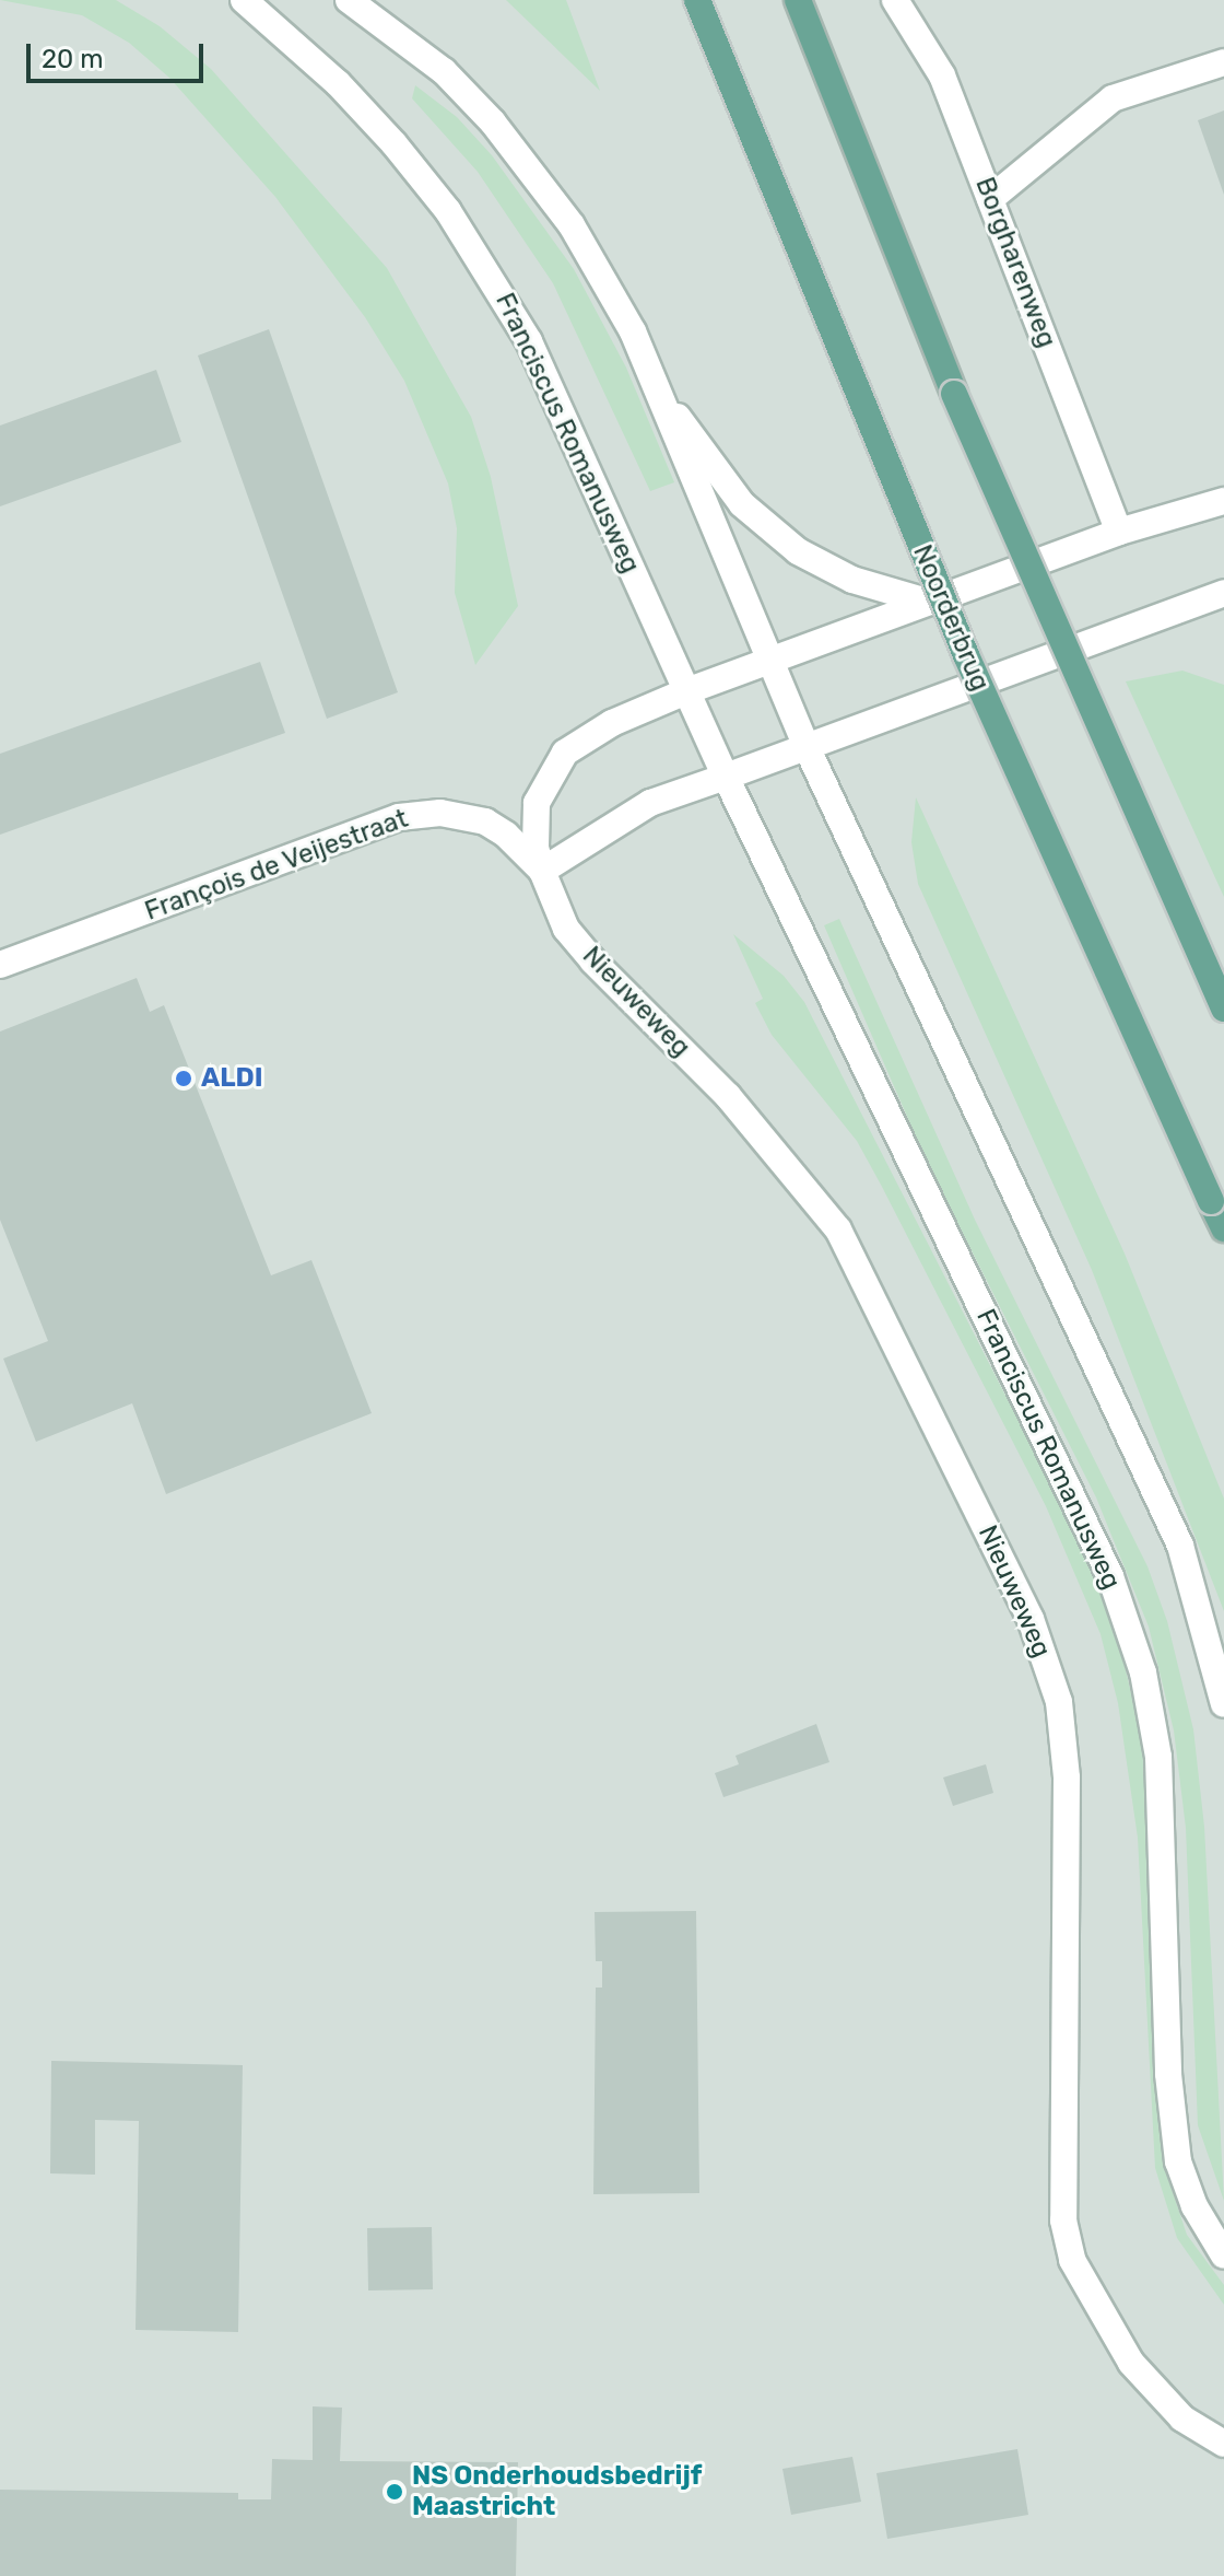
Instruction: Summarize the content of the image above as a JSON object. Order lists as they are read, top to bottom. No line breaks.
{"streets":{"main road":["Noorderbrug"],"street":["Borgharenweg","Franciscus Romanusweg","François de Veijestraat","Nieuweweg"]},"crossings":[["Franciscus Romanusweg","Nieuweweg"],["François de Veijestraat","Nieuweweg"]],"places":["ALDI","NS Onderhoudsbedrijf Maastricht"],"scale_bar":"20 m"}
